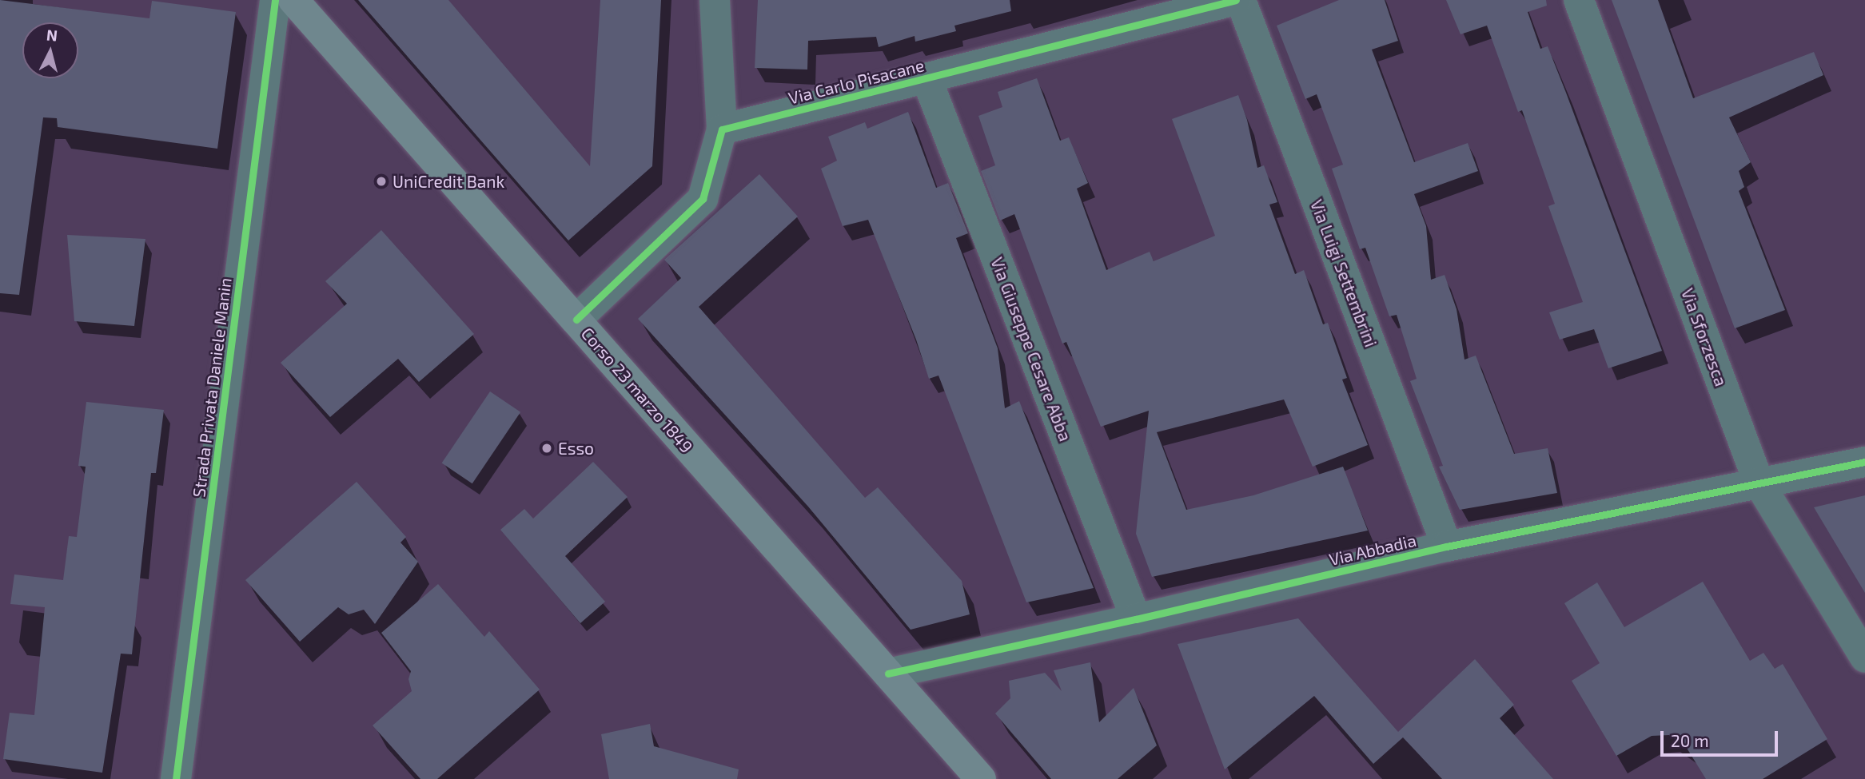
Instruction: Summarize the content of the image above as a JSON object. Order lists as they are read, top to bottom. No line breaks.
{"streets":{"main road":["Corso 23 marzo 1849"],"street":["Via Carlo Pisacane","Via Luigi Settembrini","Via Sforzesca","Via Giuseppe Cesare Abba","Strada Privata Daniele Manin","Via Abbadia"]},"crossings":[["Via Carlo Pisacane","Via Luigi Settembrini"],["Via Carlo Pisacane","Via Giuseppe Cesare Abba"],["Via Luigi Settembrini","Via Abbadia"],["Via Sforzesca","Via Abbadia"],["Via Giuseppe Cesare Abba","Via Abbadia"],["Corso 23 marzo 1849","Via Abbadia"]],"places":["UniCredit Bank","Esso"],"scale_bar":"20 m","north":"top"}
